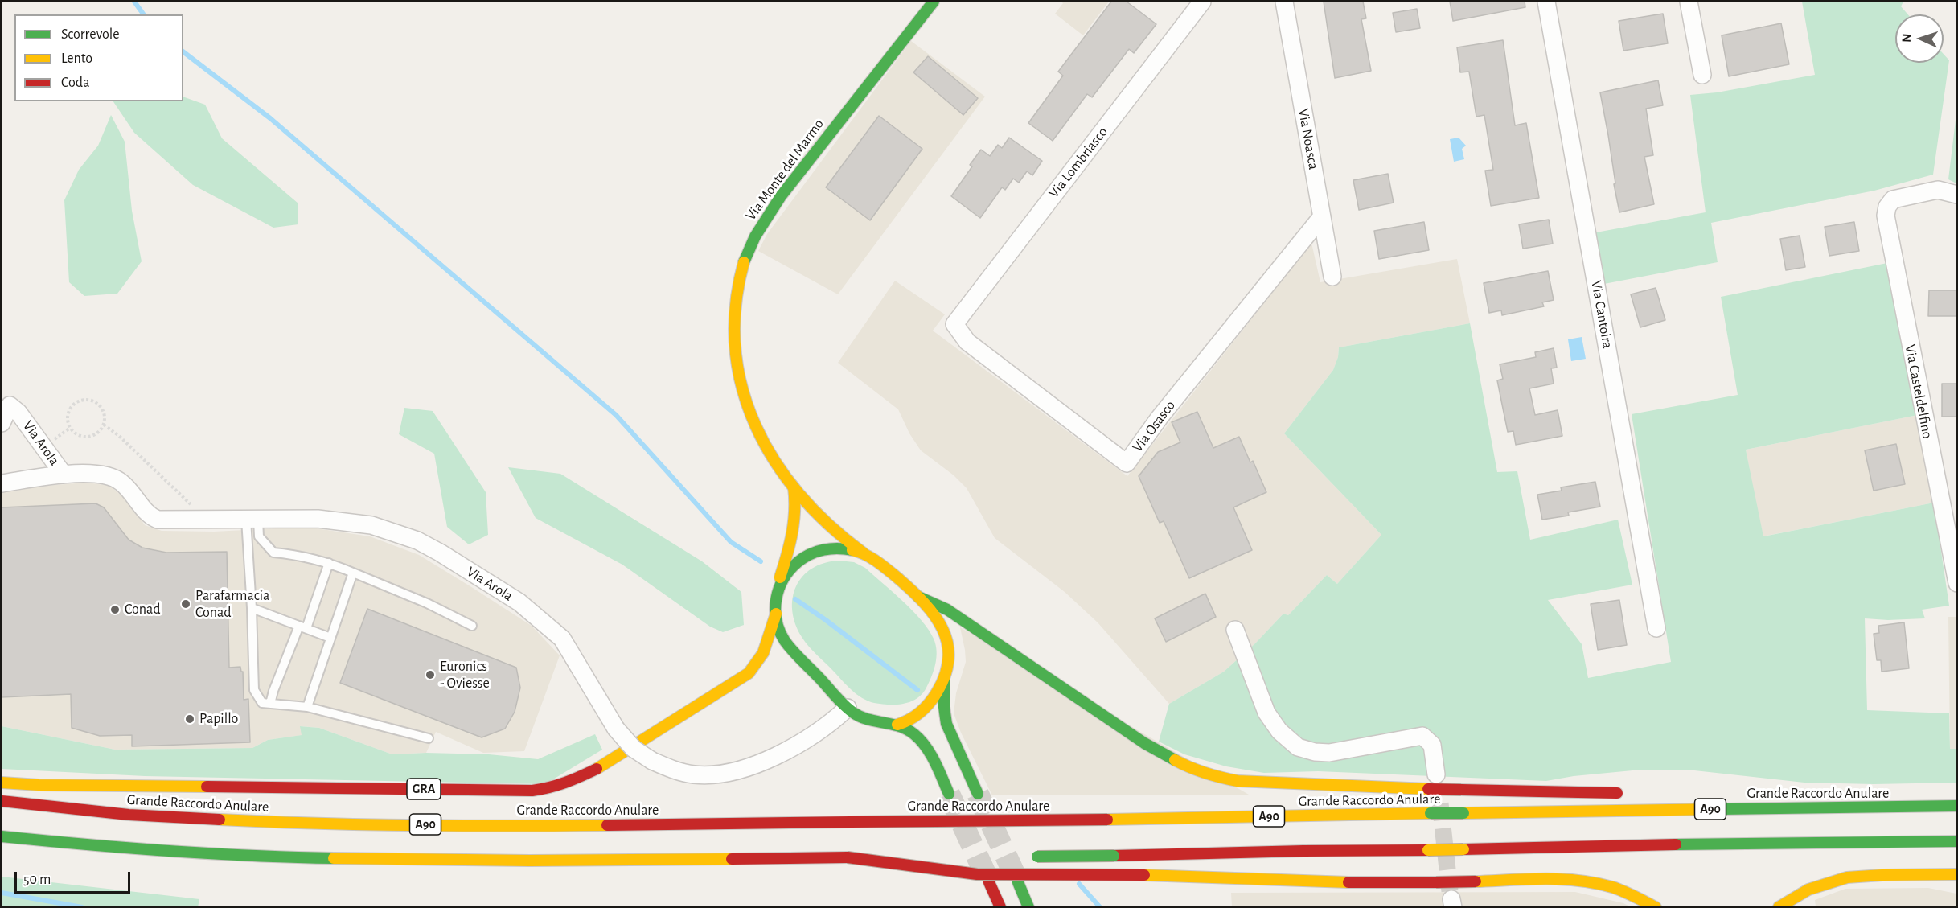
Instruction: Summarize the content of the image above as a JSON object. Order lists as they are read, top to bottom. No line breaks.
{"streets":{"main road":["Via Monte del Marmo","GRA","Grande Raccordo Anulare","A90"],"street":["Via Noasca","Via Lombriasco","Via Cantoira","Via Casteldelfino","Via Osasco","Via Arola"]},"crossings":[["Via Noasca","Via Osasco"],["Via Lombriasco","Via Osasco"],["Via Monte del Marmo","Via Arola"],["Via Monte del Marmo","GRA"],["Via Arola","GRA"]],"places":["Parafarmacia Conad","Conad","Euronics - Oviesse","Papillo"],"legend":["Scorrevole","Lento","Coda"],"scale_bar":"50 m","north":"left"}
